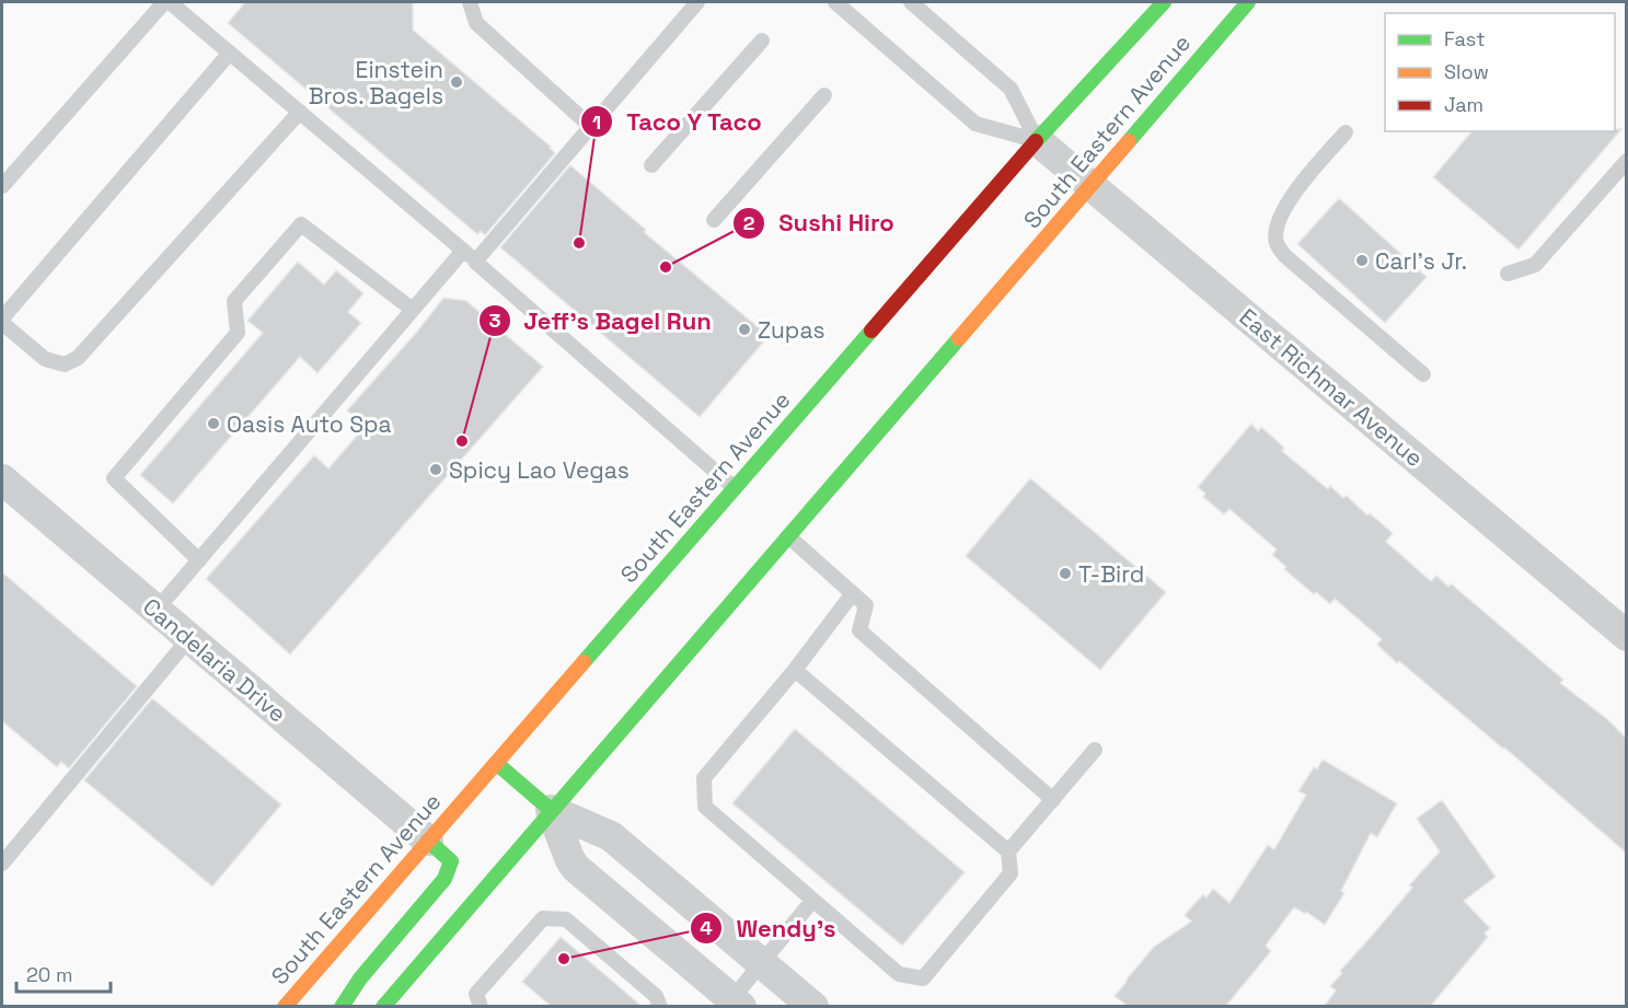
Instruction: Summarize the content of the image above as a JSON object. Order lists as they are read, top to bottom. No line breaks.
{"streets":{"main road":["South Eastern Avenue"],"street":["East Richmar Avenue","Candelaria Drive"]},"crossings":[["South Eastern Avenue","East Richmar Avenue"],["South Eastern Avenue","Candelaria Drive"]],"places":["Einstein Bros. Bagels","Taco Y Taco","Carl's Jr.","Sushi Hiro","Zupas","Oasis Auto Spa","Jeff's Bagel Run","Spicy Lao Vegas","T-Bird","Wendy's"],"legend":["Fast","Slow","Jam"],"scale_bar":"20 m"}
